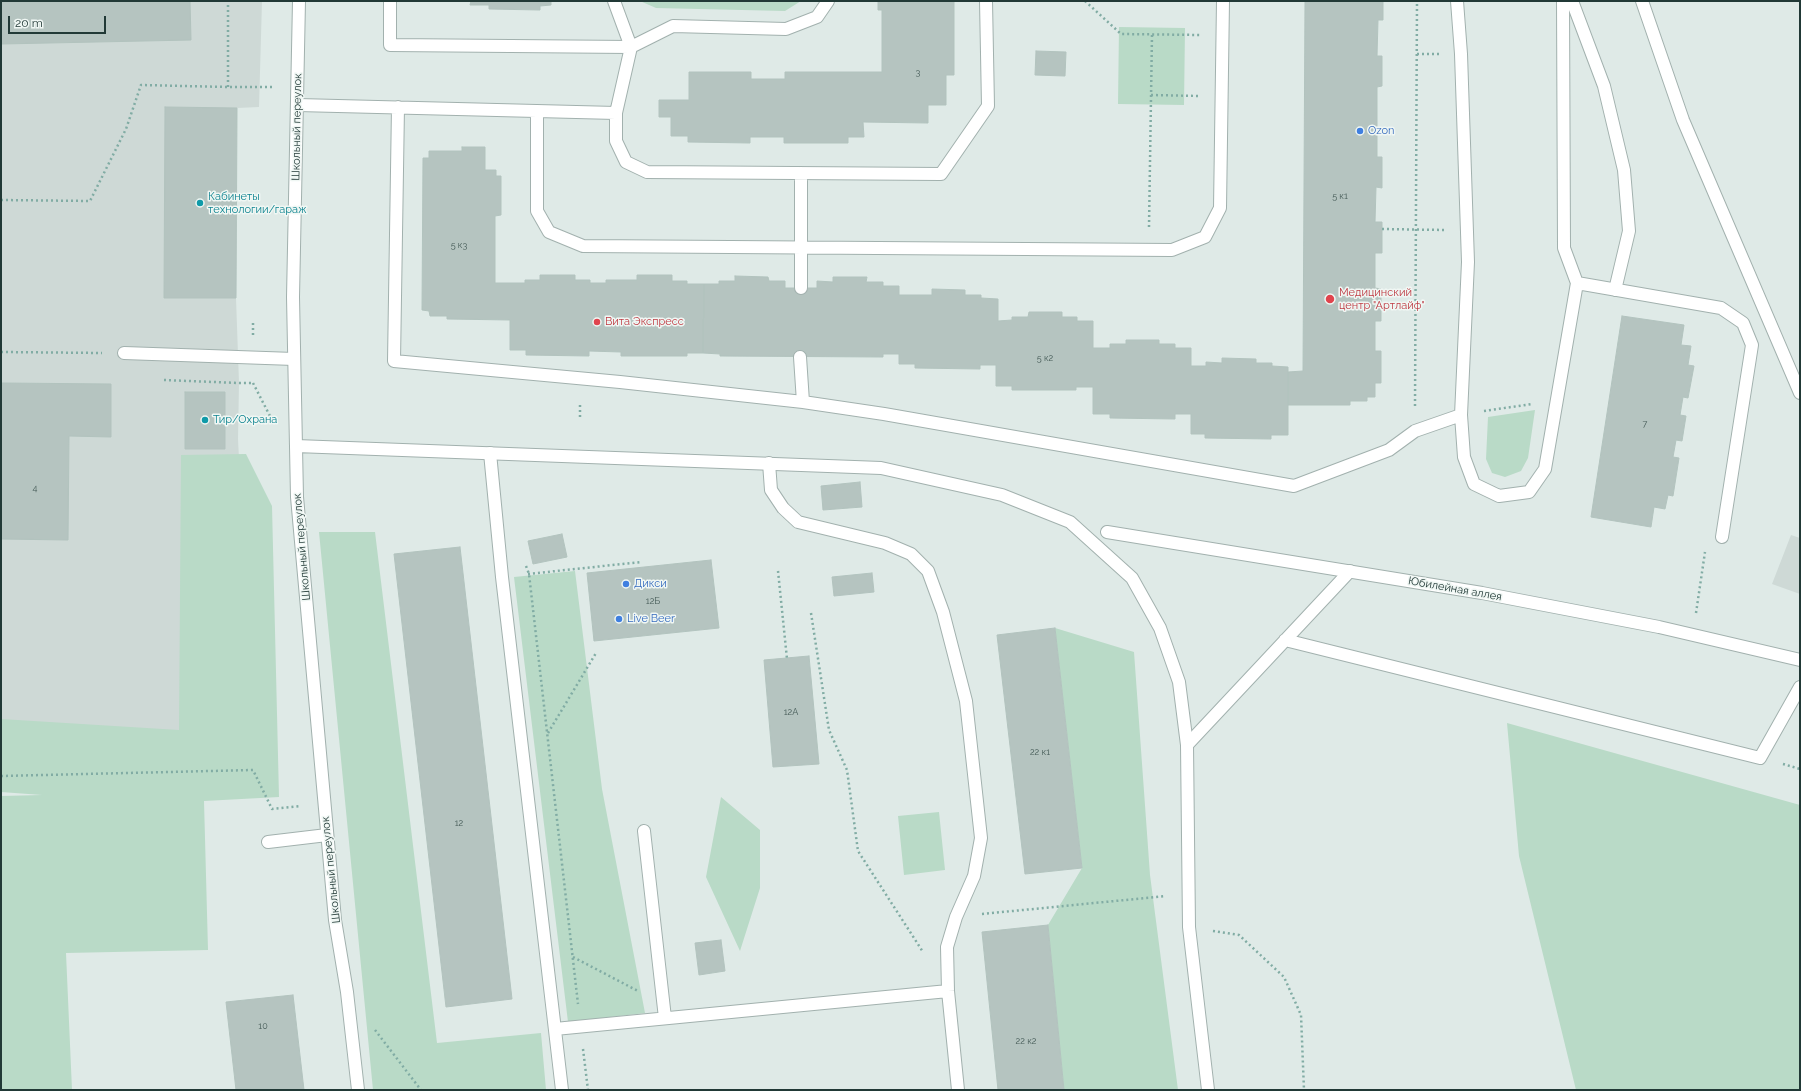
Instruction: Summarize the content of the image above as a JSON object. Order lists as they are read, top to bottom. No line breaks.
{"streets":{"street":["Школьный переулок","Юбилейная аллея"]},"places":["Ozon","Кабинеты технологии/гараж","Медицинский центр \"Артлайф\"","Вита Экспресс","Тир/Охрана","Дикси","Live Beer"],"house_numbers":["3","5 к1","5 к3","5 к2","7","4","12Б","12А","22 к1","12","10","22 к2"],"scale_bar":"20 m"}
